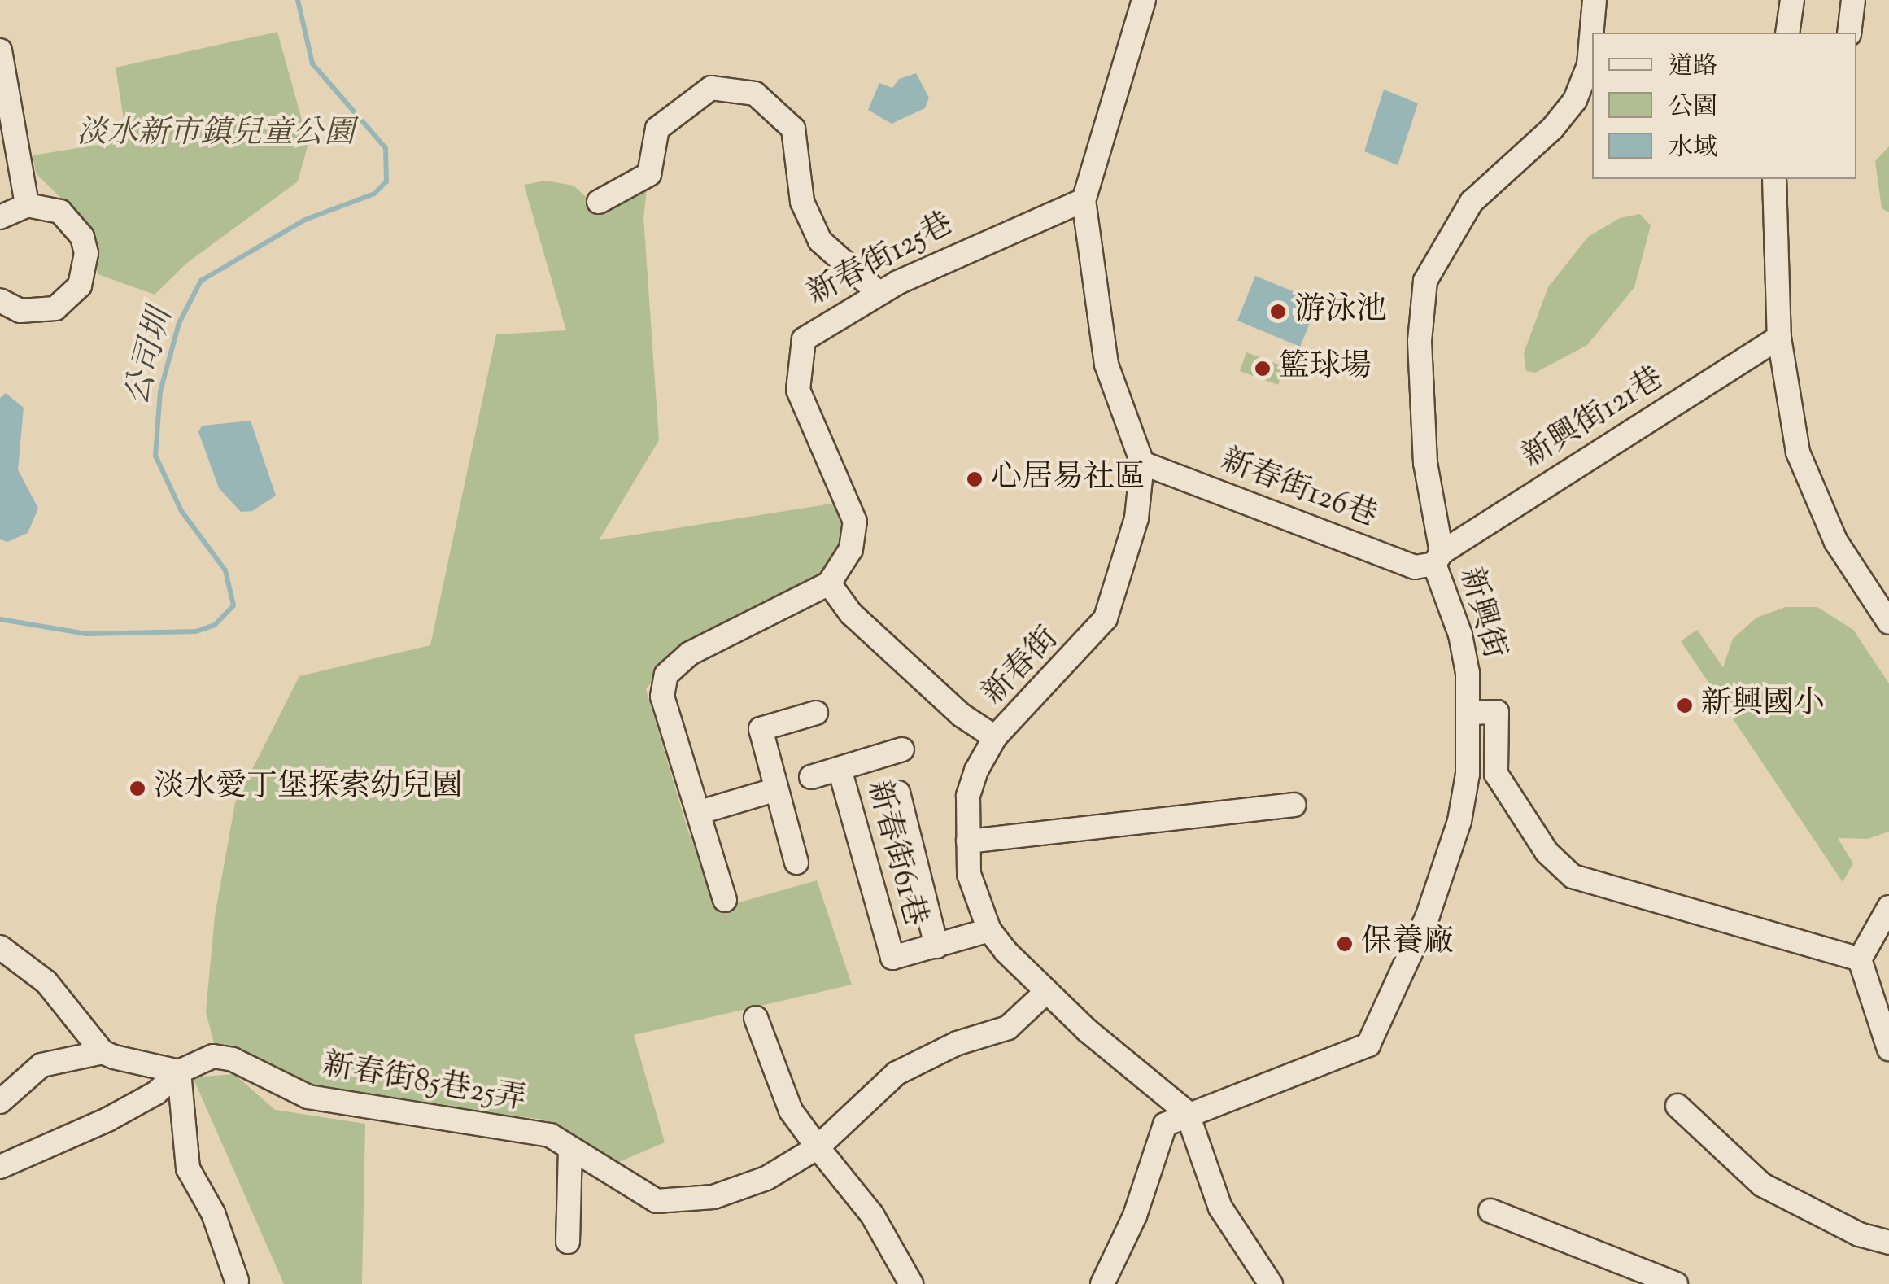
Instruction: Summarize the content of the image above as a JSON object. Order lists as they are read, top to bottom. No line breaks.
{"streets":{"street":["新春街125巷","新興街121巷","新春街126巷","新興街","新春街","新春街61巷","新春街85巷25弄"]},"crossings":[["新春街125巷","新春街"],["新興街121巷","新春街126巷"],["新興街121巷","新興街"],["新春街126巷","新興街"],["新春街126巷","新春街"],["新興街","新春街"],["新春街","新春街85巷25弄"]],"water":["公司圳"],"parks":["淡水新市鎮兒童公園"],"places":["游泳池","籃球場","心居易社區","新興國小","淡水愛丁堡探索幼兒園","保養廠"],"legend":["道路","公園","水域"]}
